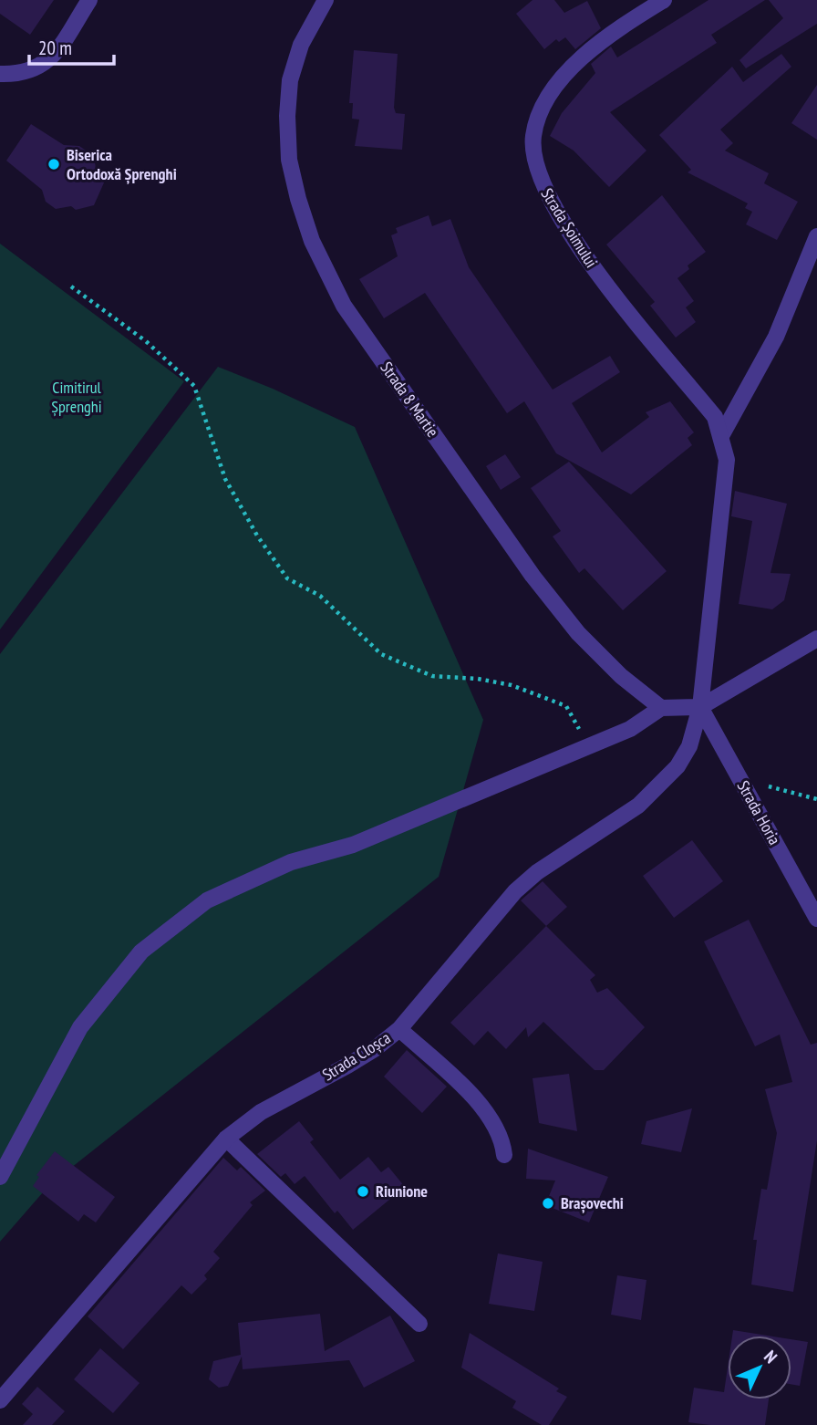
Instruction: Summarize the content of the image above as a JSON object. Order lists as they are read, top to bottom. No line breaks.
{"streets":{"street":["Strada Șoimului","Strada 8 Martie","Strada Horia","Strada Cloșca"]},"crossings":[["Strada Șoimului","Strada Horia"],["Strada Șoimului","Strada Cloșca"],["Strada Horia","Strada Cloșca"]],"parks":["Cimitirul Șprenghi"],"places":["Biserica Ortodoxă Șprenghi","Riunione","Brașovechi"],"scale_bar":"20 m","north":"top right"}
